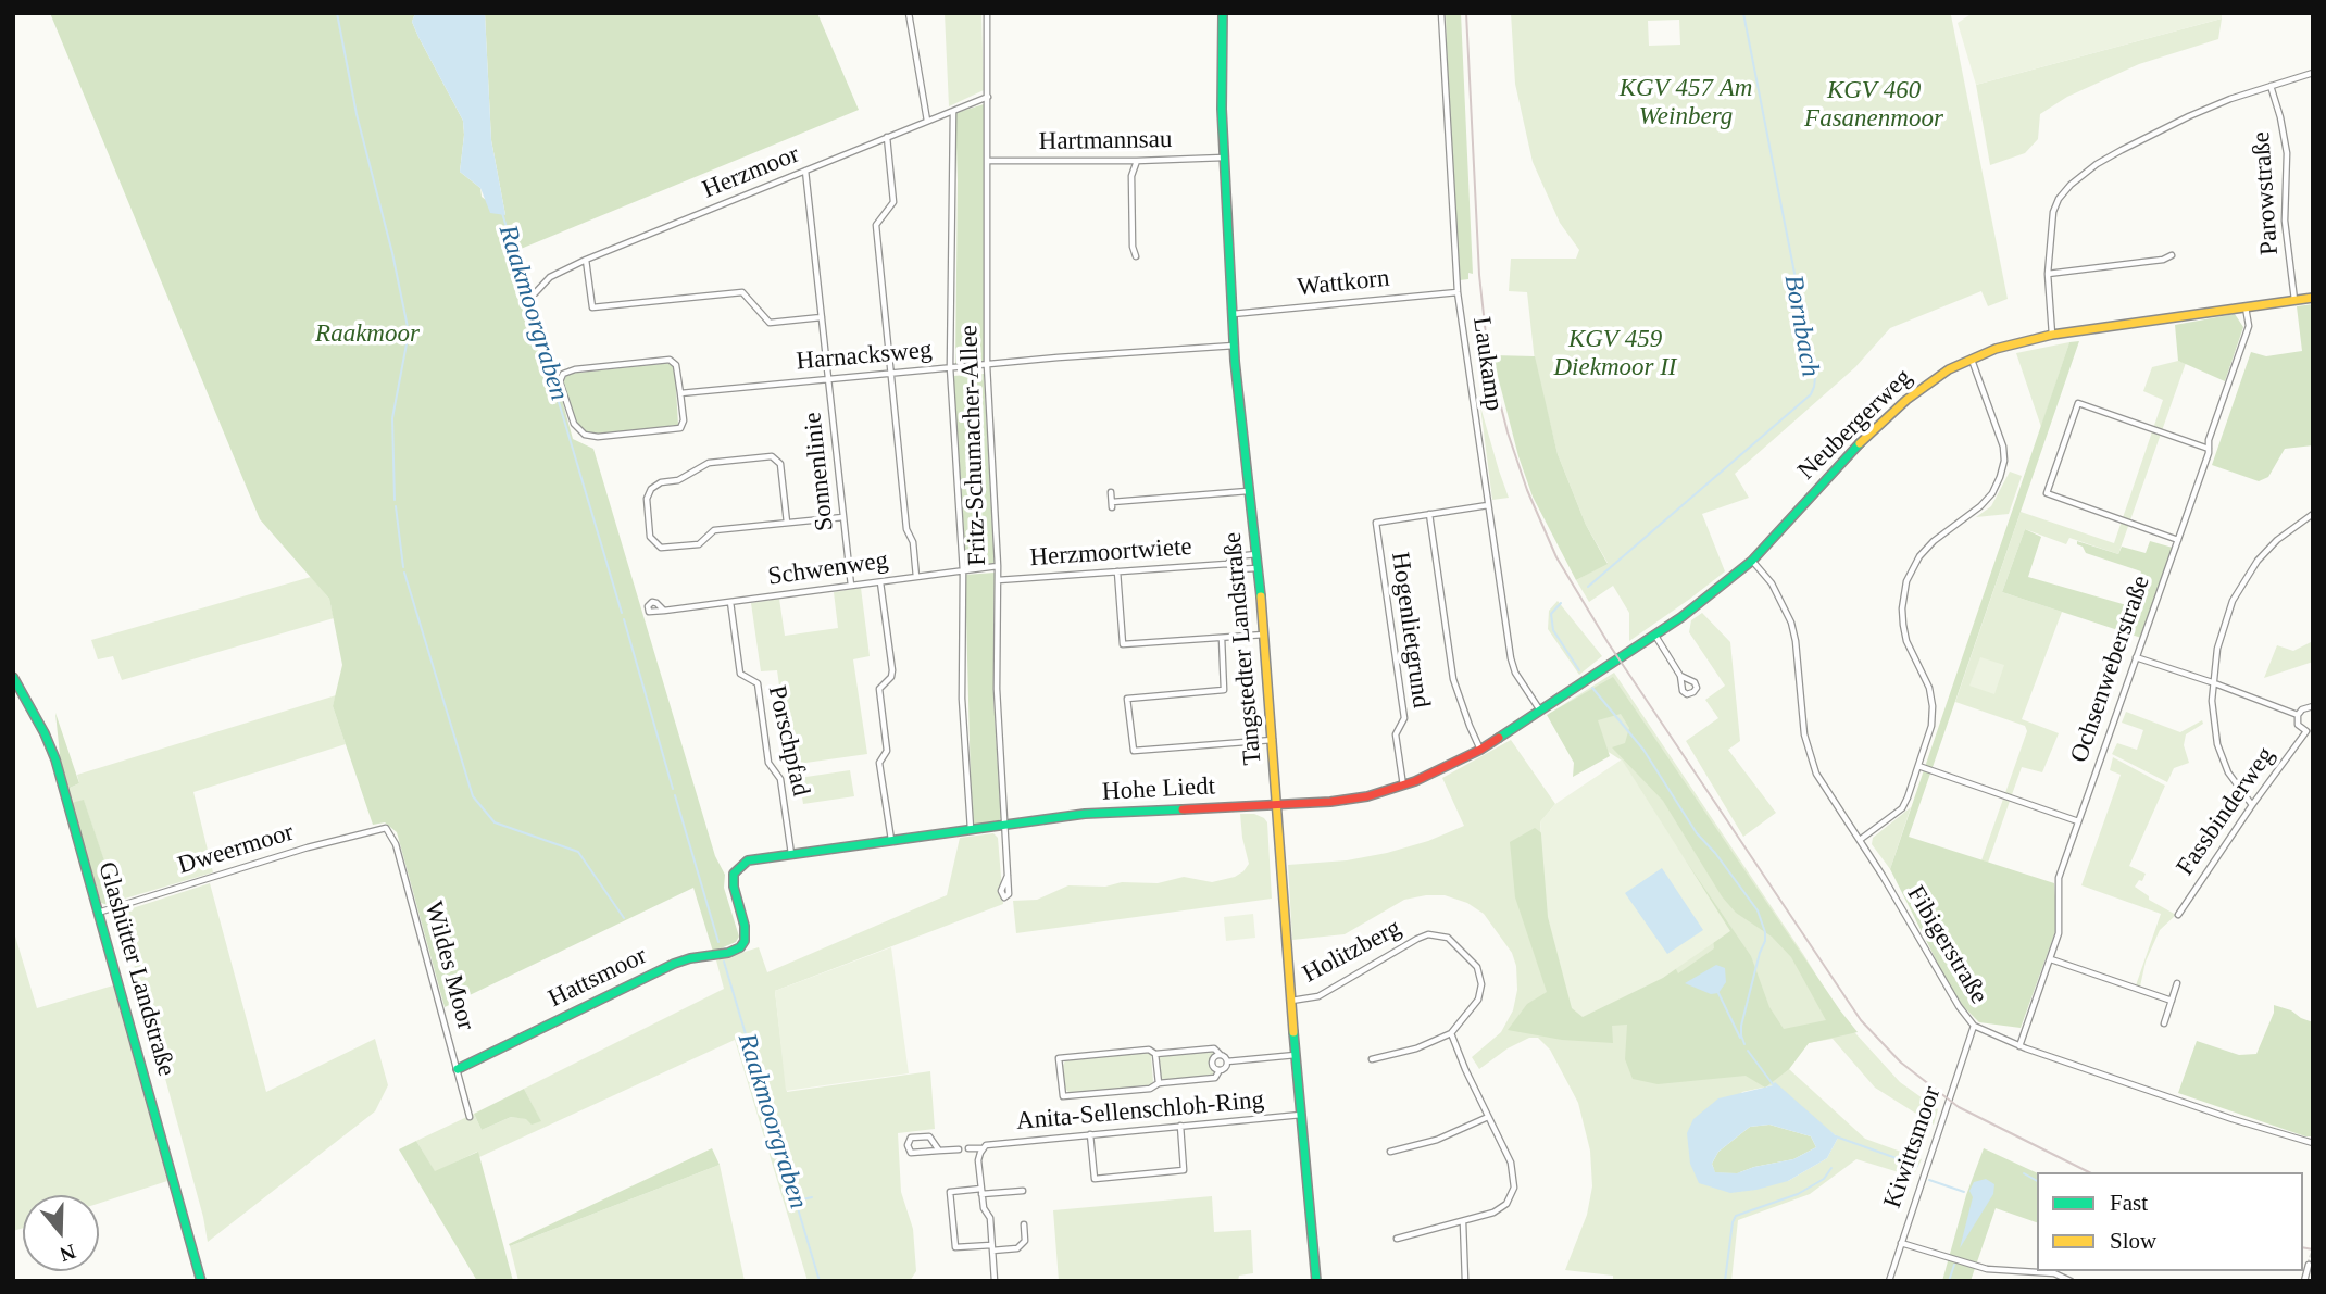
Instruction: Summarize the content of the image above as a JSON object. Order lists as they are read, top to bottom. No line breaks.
{"streets":{"street":["Hartmannsau","Herzmoor","Parowstraße","Wattkorn","Harnacksweg","Laukamp","Neubergerweg","Fritz-Schumacher-Allee","Sonnenlinie","Herzmoortwiete","Schwenweg","Hogenlietgrund","Tangstedter Landstraße","Ochsenweberstraße","Porschpfad","Hohe Liedt","Fassbinderweg","Dweermoor","Fibigerstraße","Holitzberg","Wildes Moor","Glashütter Landstraße","Hattsmoor","Anita-Sellenschloh-Ring","Kiwittsmoor"]},"crossings":[["Hartmannsau","Fritz-Schumacher-Allee"],["Hartmannsau","Tangstedter Landstraße"],["Herzmoor","Fritz-Schumacher-Allee"],["Herzmoor","Sonnenlinie"],["Parowstraße","Neubergerweg"],["Wattkorn","Laukamp"],["Wattkorn","Tangstedter Landstraße"],["Harnacksweg","Fritz-Schumacher-Allee"],["Harnacksweg","Sonnenlinie"],["Harnacksweg","Tangstedter Landstraße"],["Laukamp","Hohe Liedt"],["Neubergerweg","Ochsenweberstraße"],["Neubergerweg","Hohe Liedt"],["Neubergerweg","Fibigerstraße"],["Fritz-Schumacher-Allee","Herzmoortwiete"],["Fritz-Schumacher-Allee","Schwenweg"],["Fritz-Schumacher-Allee","Hohe Liedt"],["Sonnenlinie","Schwenweg"],["Herzmoortwiete","Tangstedter Landstraße"],["Schwenweg","Porschpfad"],["Hogenlietgrund","Hohe Liedt"],["Tangstedter Landstraße","Hohe Liedt"],["Tangstedter Landstraße","Holitzberg"],["Tangstedter Landstraße","Anita-Sellenschloh-Ring"],["Ochsenweberstraße","Fibigerstraße"],["Porschpfad","Hohe Liedt"],["Hohe Liedt","Hattsmoor"],["Dweermoor","Wildes Moor"],["Dweermoor","Glashütter Landstraße"],["Fibigerstraße","Kiwittsmoor"],["Wildes Moor","Hattsmoor"]],"water":["Raakmoorgraben","Bornbach"],"parks":["KGV 457 Am Weinberg","KGV 460 Fasanenmoor","Raakmoor","KGV 459 Diekmoor II"],"legend":["Fast","Slow"],"north":"bottom"}
